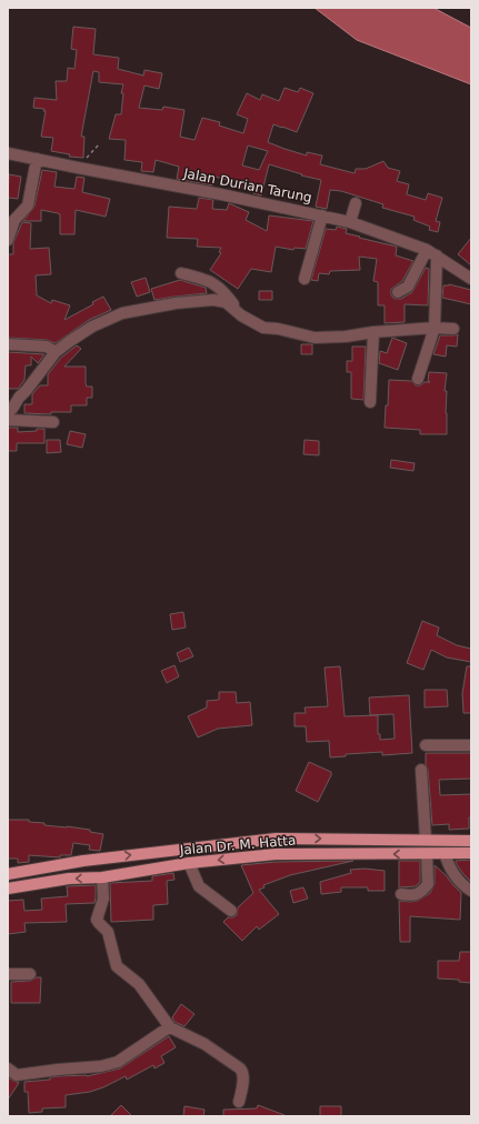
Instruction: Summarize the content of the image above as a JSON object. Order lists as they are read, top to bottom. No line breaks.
{"streets":{"main road":["Jalan Dr. M. Hatta"],"street":["Jalan Durian Tarung"]}}
